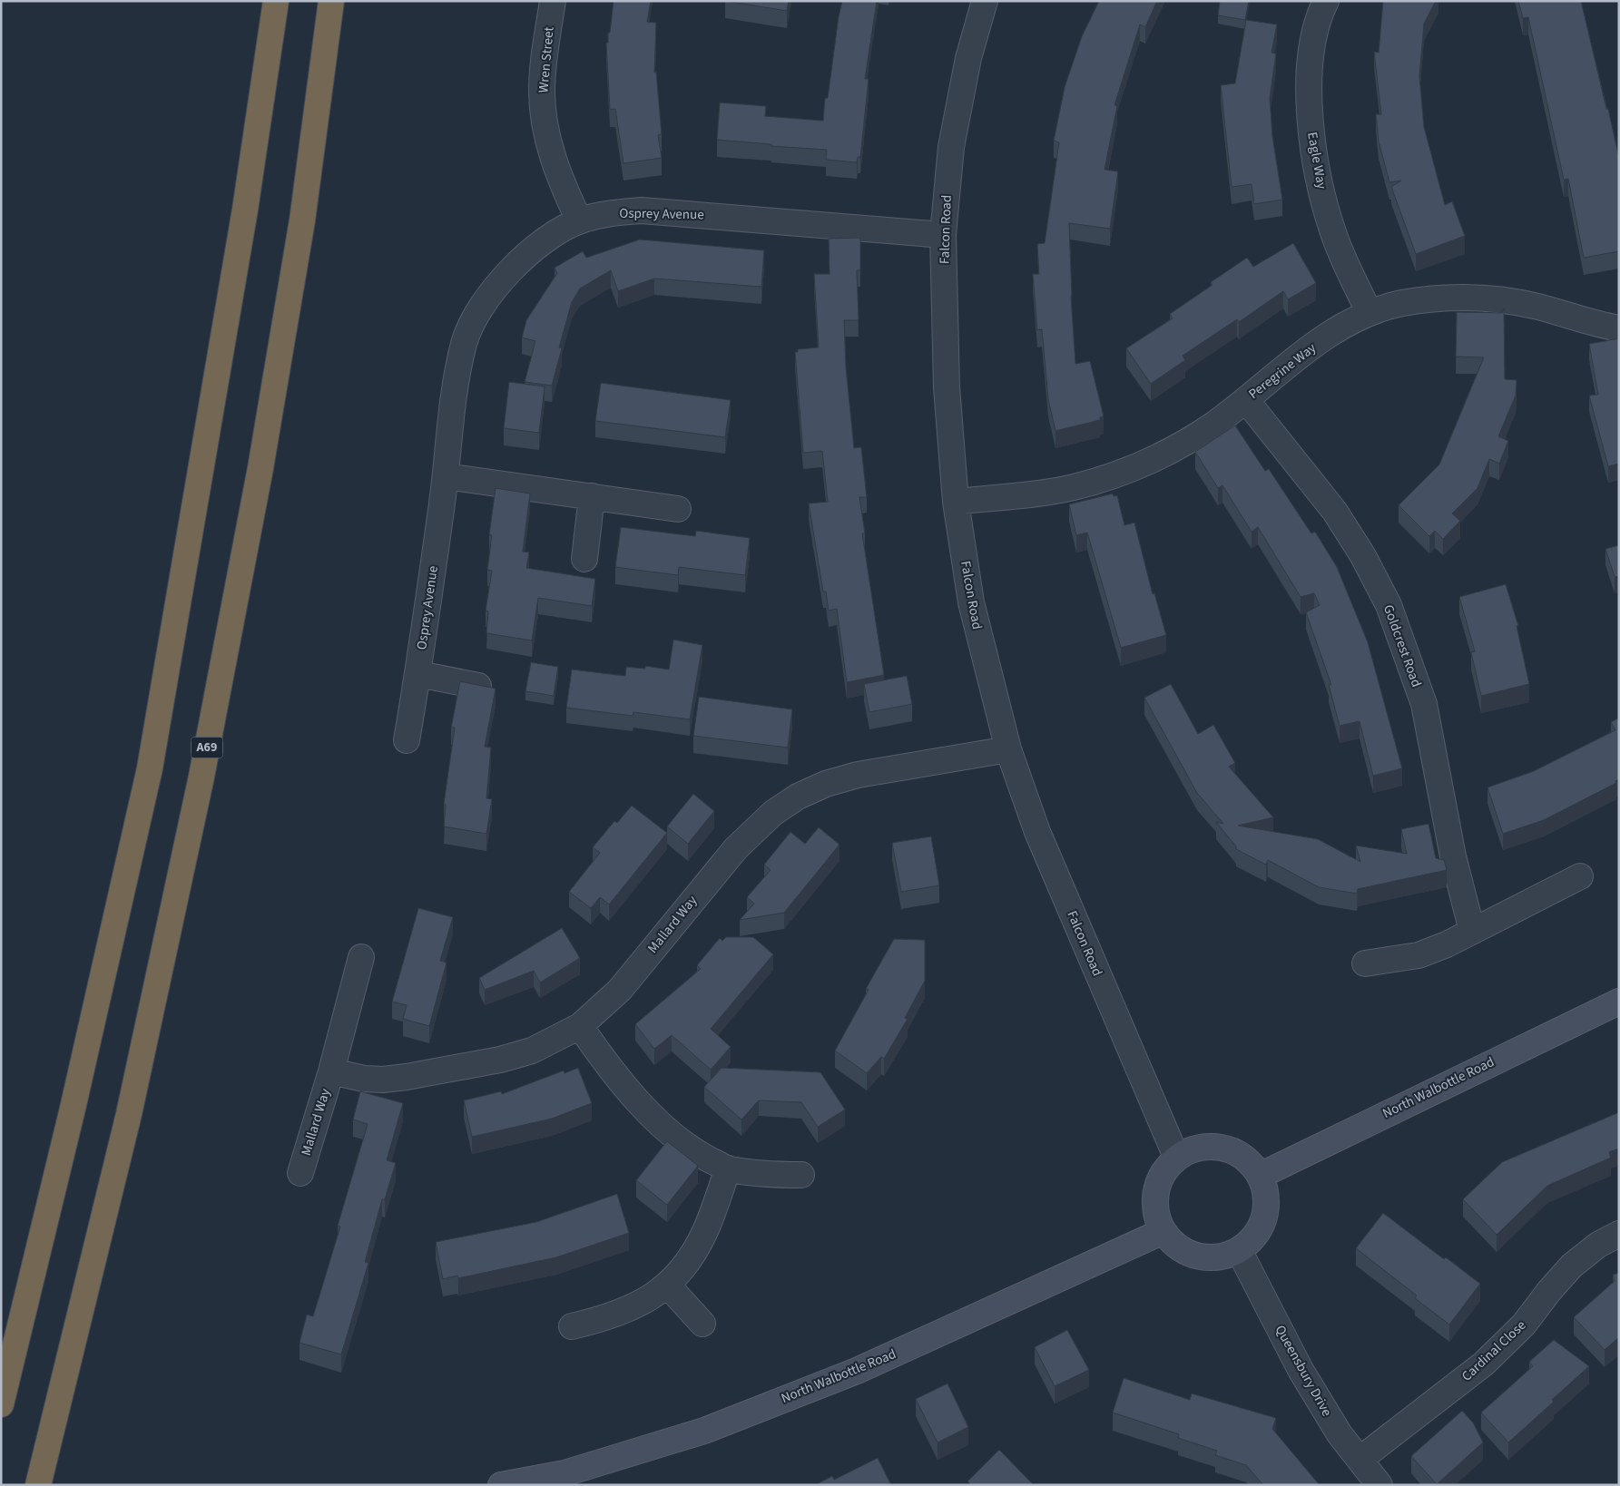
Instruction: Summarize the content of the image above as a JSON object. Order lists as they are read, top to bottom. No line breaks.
{"streets":{"highway":["A69"],"street":["Wren Street","Eagle Way","Osprey Avenue","Falcon Road","Peregrine Way","Goldcrest Road","Mallard Way","North Walbottle Road","Cardinal Close","Queensbury Drive"]},"crossings":[["Wren Street","Osprey Avenue"],["Eagle Way","Peregrine Way"],["Osprey Avenue","Falcon Road"],["Falcon Road","Peregrine Way"],["Falcon Road","Mallard Way"],["Falcon Road","North Walbottle Road"],["Falcon Road","Queensbury Drive"],["Peregrine Way","Goldcrest Road"],["North Walbottle Road","Queensbury Drive"],["Cardinal Close","Queensbury Drive"]]}
